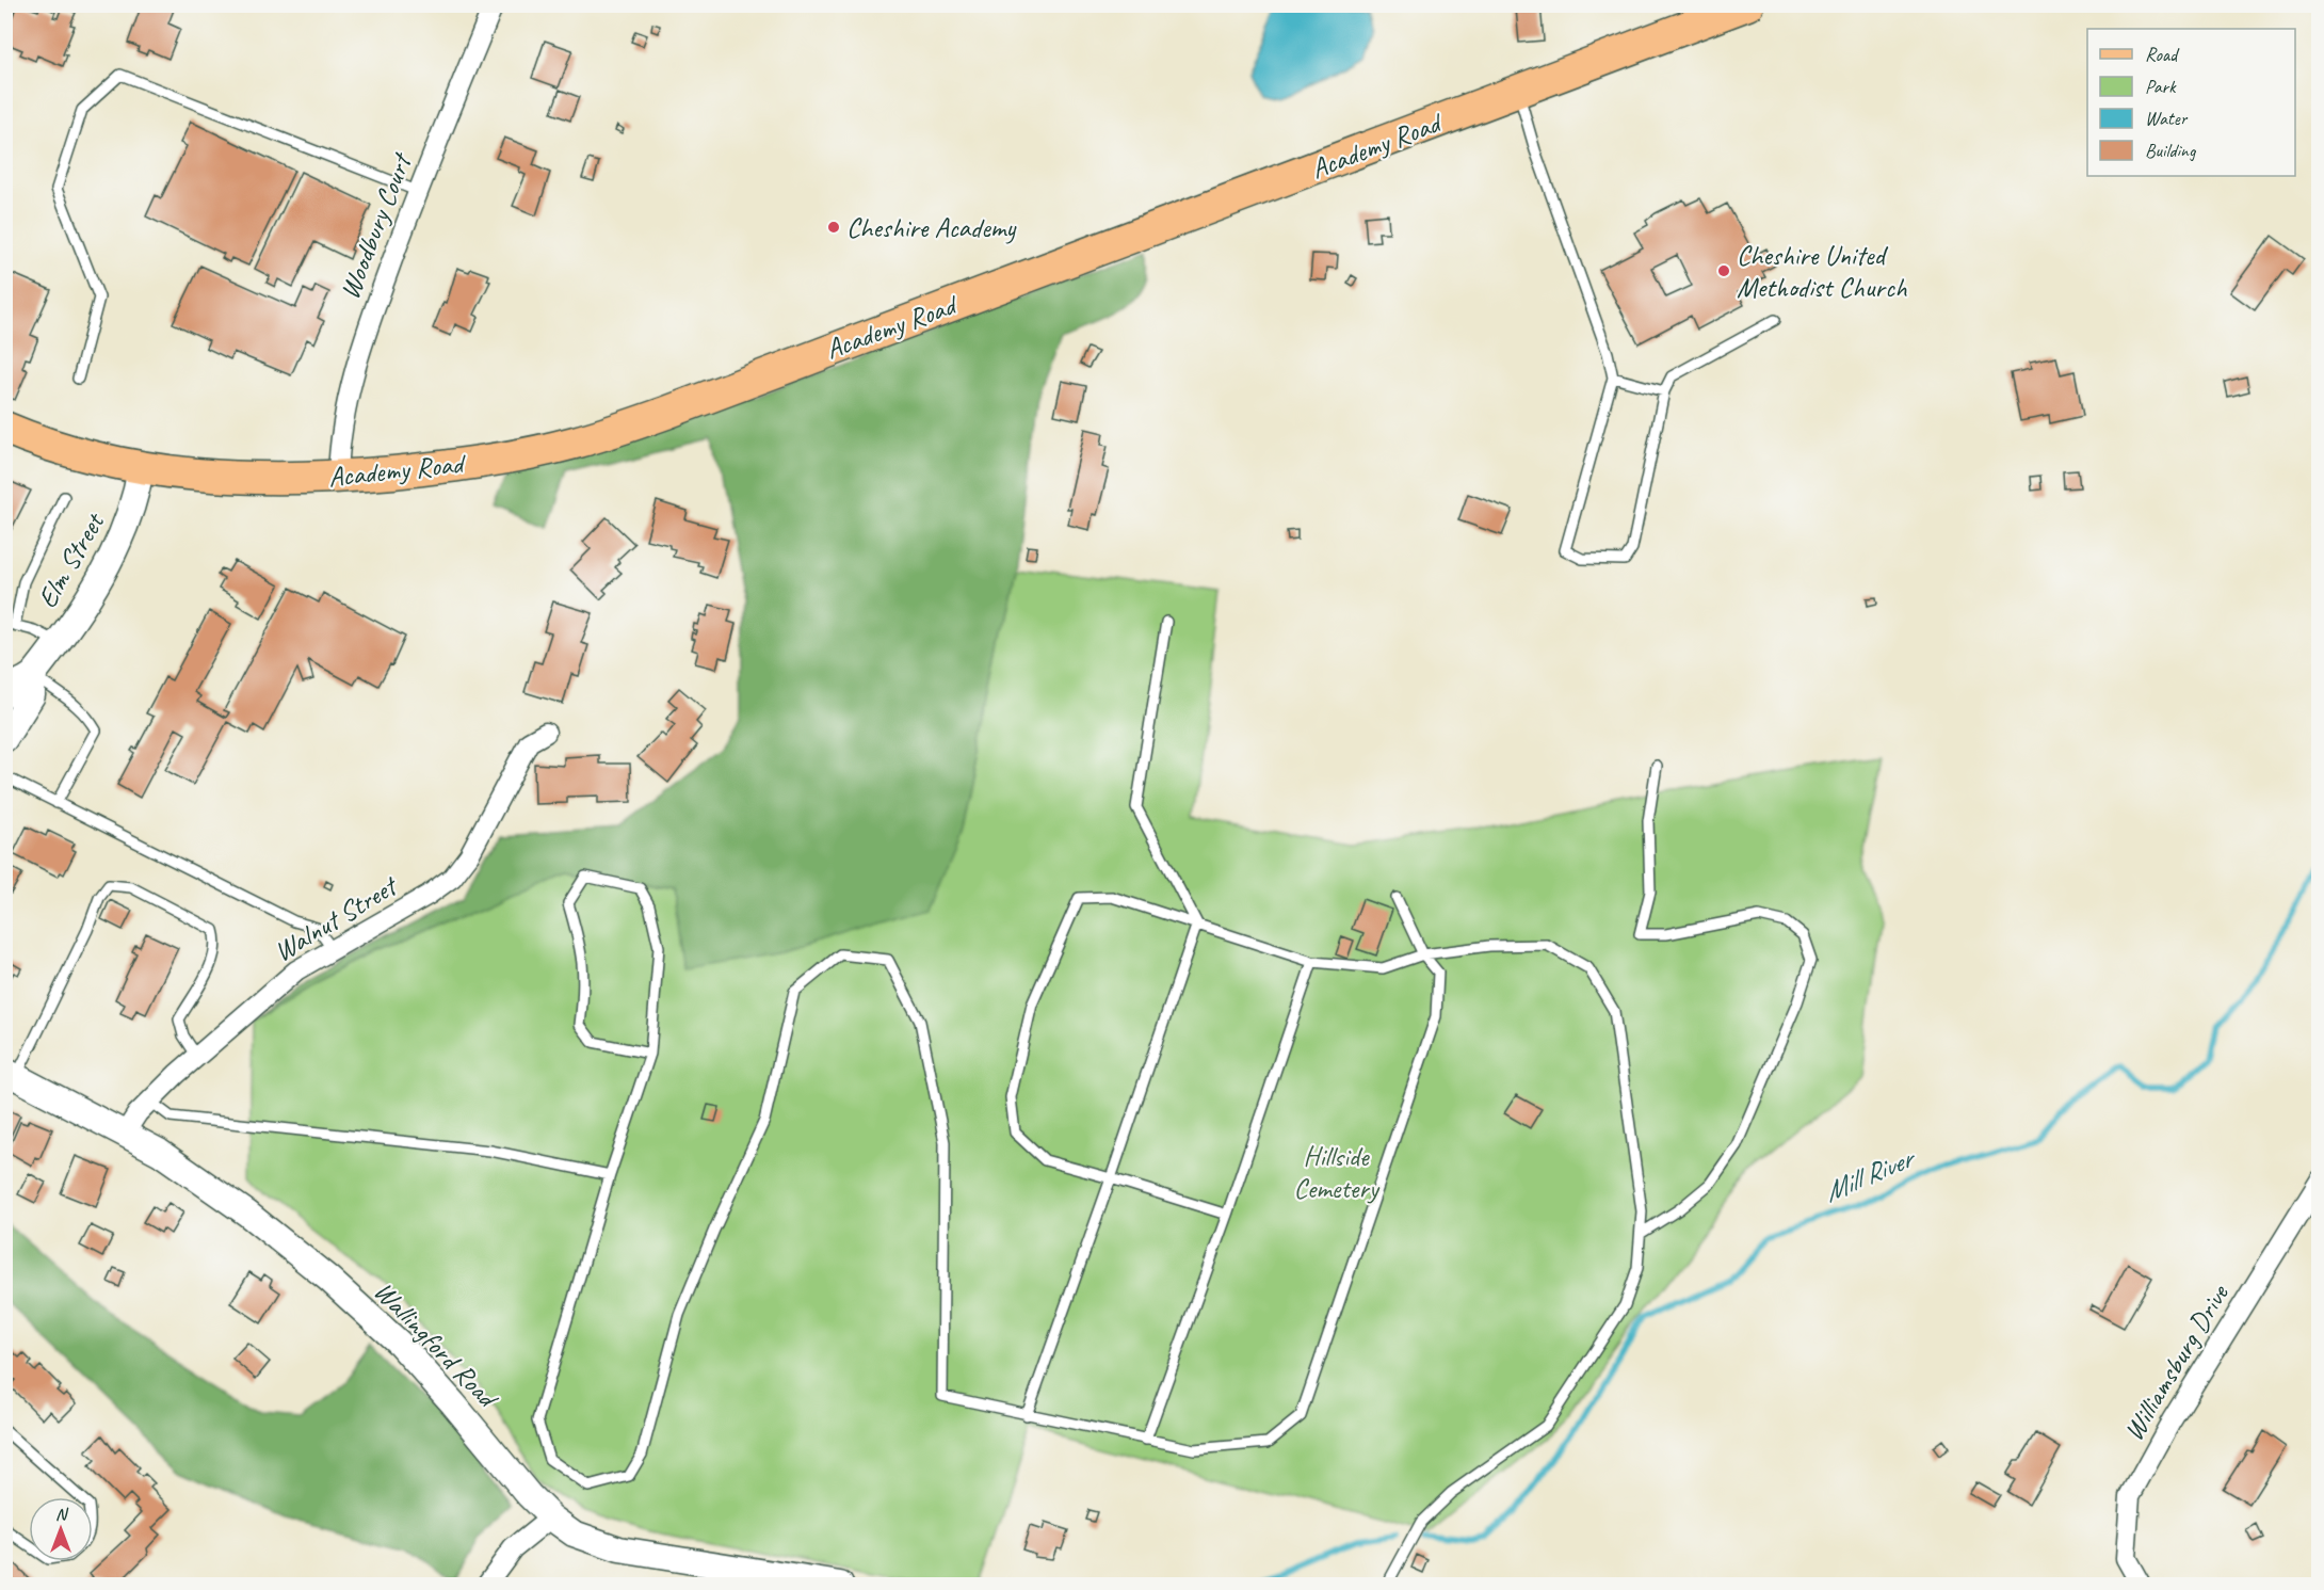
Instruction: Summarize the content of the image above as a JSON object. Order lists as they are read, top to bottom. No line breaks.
{"streets":{"main road":["Academy Road"],"street":["Woodbury Court","Elm Street","Walnut Street","Wallingford Road","Williamsburg Drive"]},"crossings":[["Academy Road","Woodbury Court"],["Academy Road","Elm Street"],["Walnut Street","Wallingford Road"]],"water":["Mill River"],"parks":["Hillside Cemetery"],"places":["Cheshire Academy","Cheshire United Methodist Church"],"legend":["Road","Park","Water","Building"],"north":"top"}
